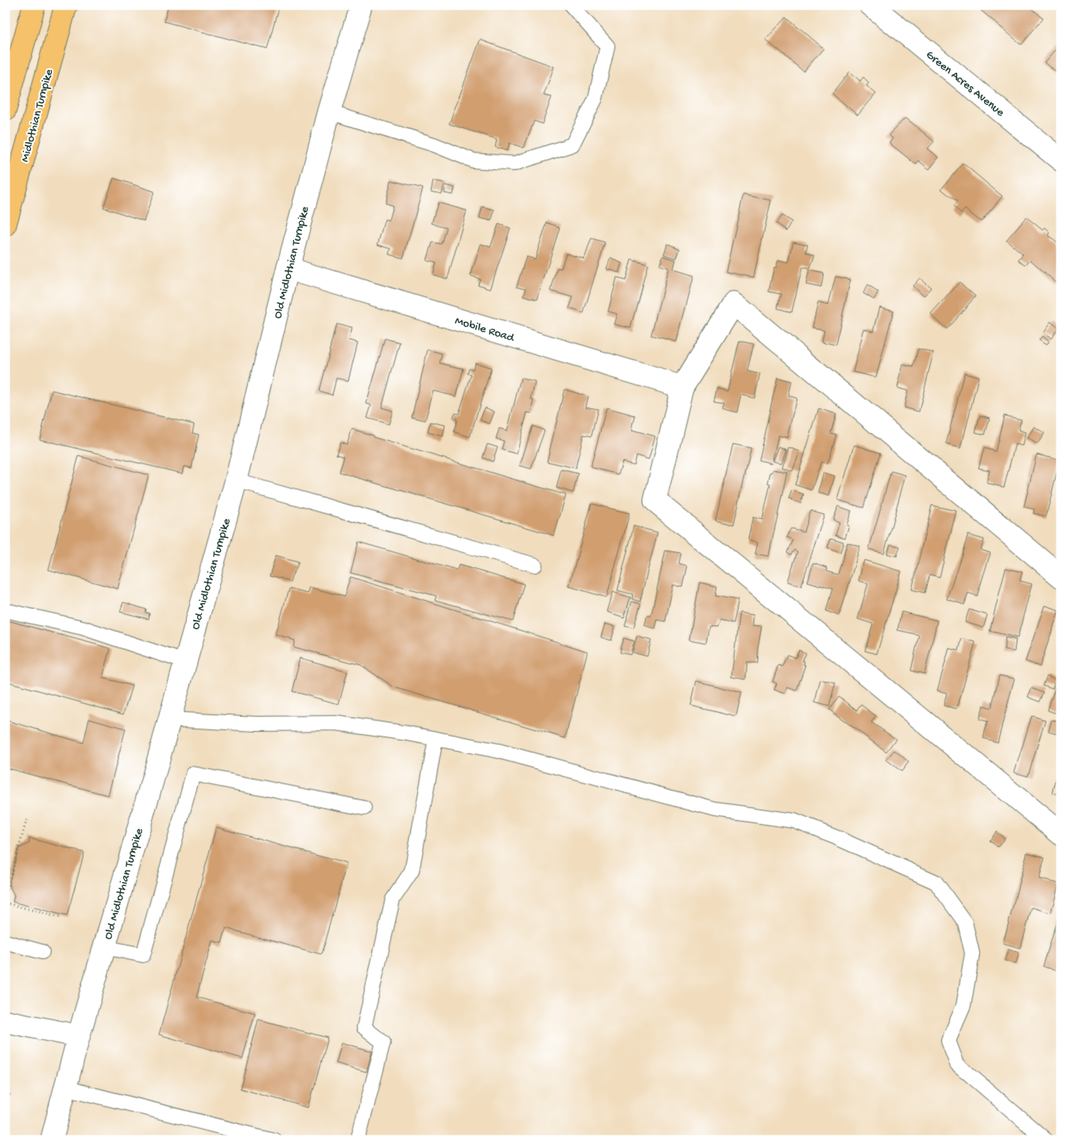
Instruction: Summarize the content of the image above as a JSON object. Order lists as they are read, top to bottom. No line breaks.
{"streets":{"main road":["Midlothian Turnpike"],"street":["Green Acres Avenue","Old Midlothian Turnpike","Mobile Road"]},"crossings":[["Old Midlothian Turnpike","Mobile Road"]]}
